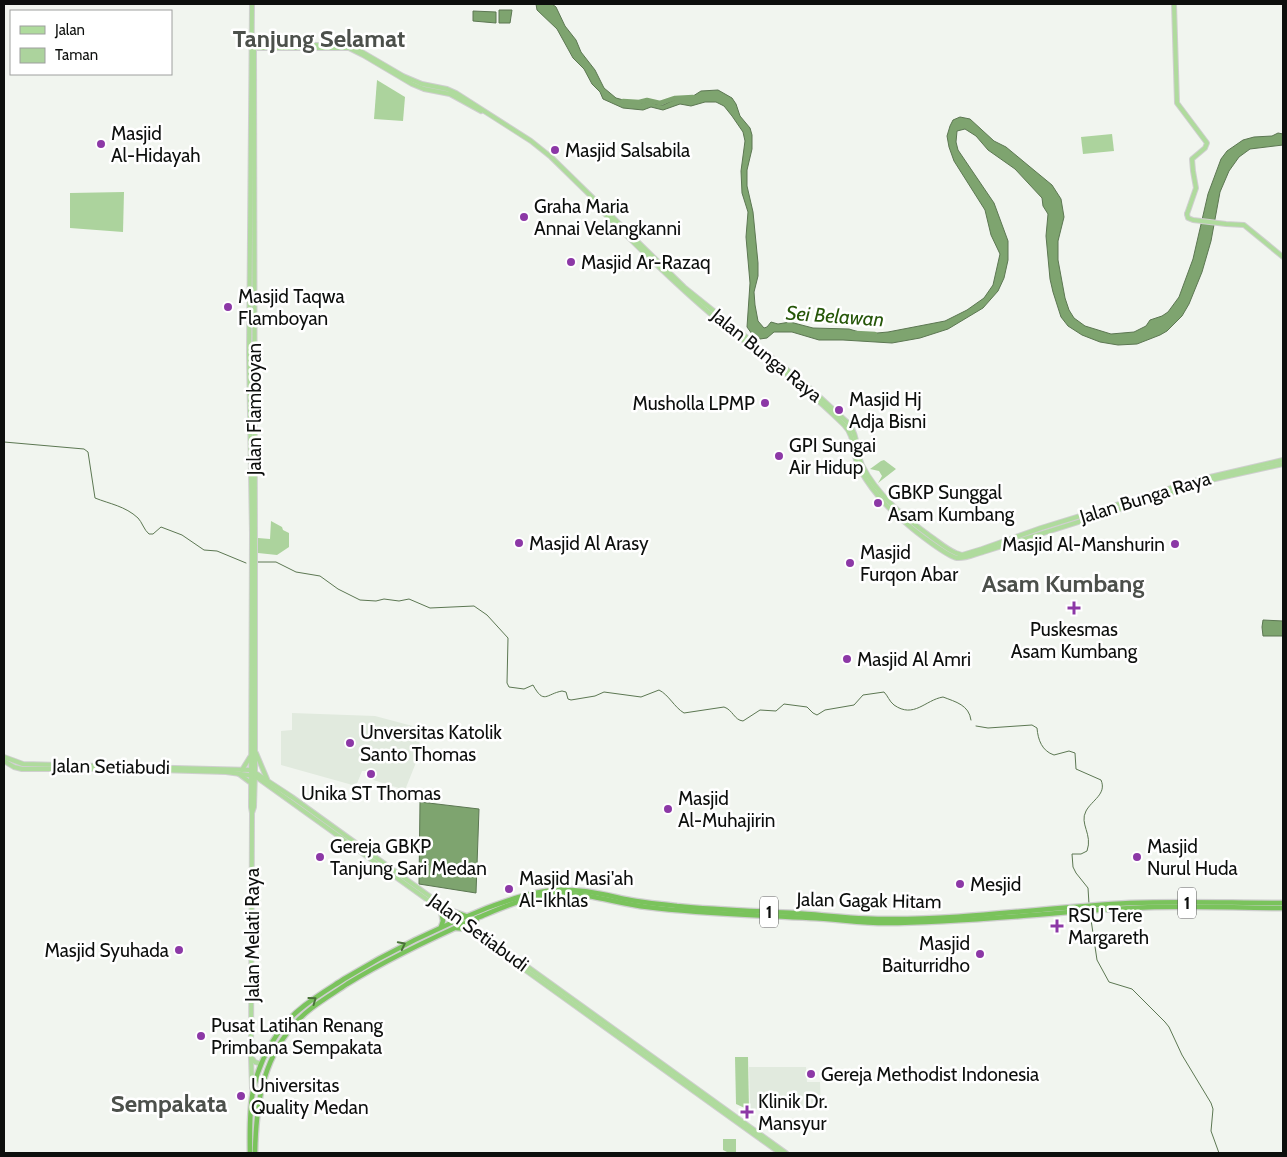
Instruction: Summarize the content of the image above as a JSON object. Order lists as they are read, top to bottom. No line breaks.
{"streets":{"highway":["Jalan Gagak Hitam","1"],"main road":["Jalan Bunga Raya","Jalan Flamboyan","Jalan Setiabudi","Jalan Melati Raya"]},"crossings":[["Jalan Bunga Raya","Jalan Flamboyan"],["Jalan Flamboyan","Jalan Setiabudi"],["Jalan Flamboyan","Jalan Melati Raya"],["Jalan Setiabudi","Jalan Gagak Hitam"],["Jalan Setiabudi","1"],["Jalan Setiabudi","Jalan Melati Raya"],["Jalan Gagak Hitam","1"],["1","Jalan Melati Raya"]],"districts":["Tanjung Selamat","Asam Kumbang","Sempakata"],"water":["Sei Belawan"],"places":{"other":["Masjid Al-Hidayah","Masjid Salsabila","Graha Maria Annai Velangkanni","Masjid Ar-Razaq","Masjid Taqwa Flamboyan","Musholla LPMP","Masjid Hj Adja Bisni","GPI Sungai Air Hidup","GBKP Sunggal Asam Kumbang","Masjid Al Arasy","Masjid Al-Manshurin","Masjid Furqon Abar","Masjid Al Amri","Unversitas Katolik Santo Thomas","Unika ST Thomas","Masjid Al-Muhajirin","Gereja GBKP Tanjung Sari Medan","Masjid Nurul Huda","Mesjid","Masjid Masi'ah Al-Ikhlas","Masjid Syuhada","Masjid Baiturridho","Pusat Latihan Renang Primbana Sempakata","Gereja Methodist Indonesia","Universitas Quality Medan"],"health":["Puskesmas Asam Kumbang","RSU Tere Margareth","Klinik Dr. Mansyur"]},"legend":["Jalan","Taman"]}
